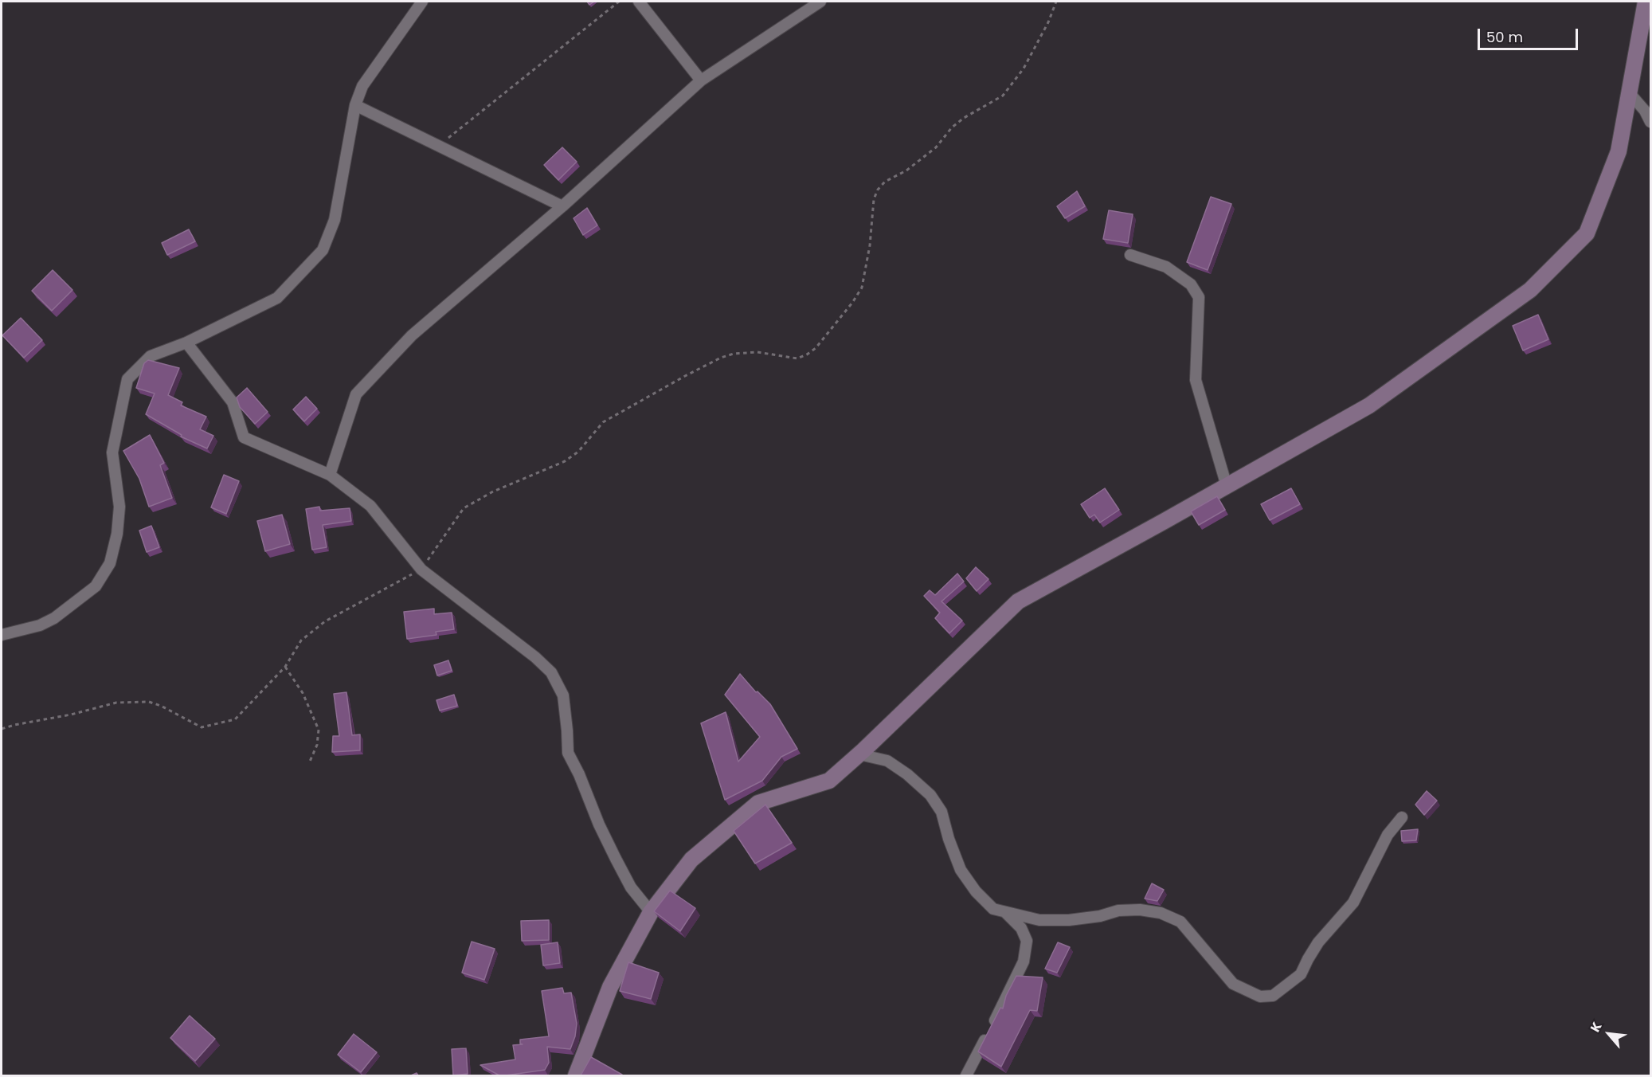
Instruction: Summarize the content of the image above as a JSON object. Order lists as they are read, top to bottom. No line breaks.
{"scale_bar":"50 m","north":"top left"}
